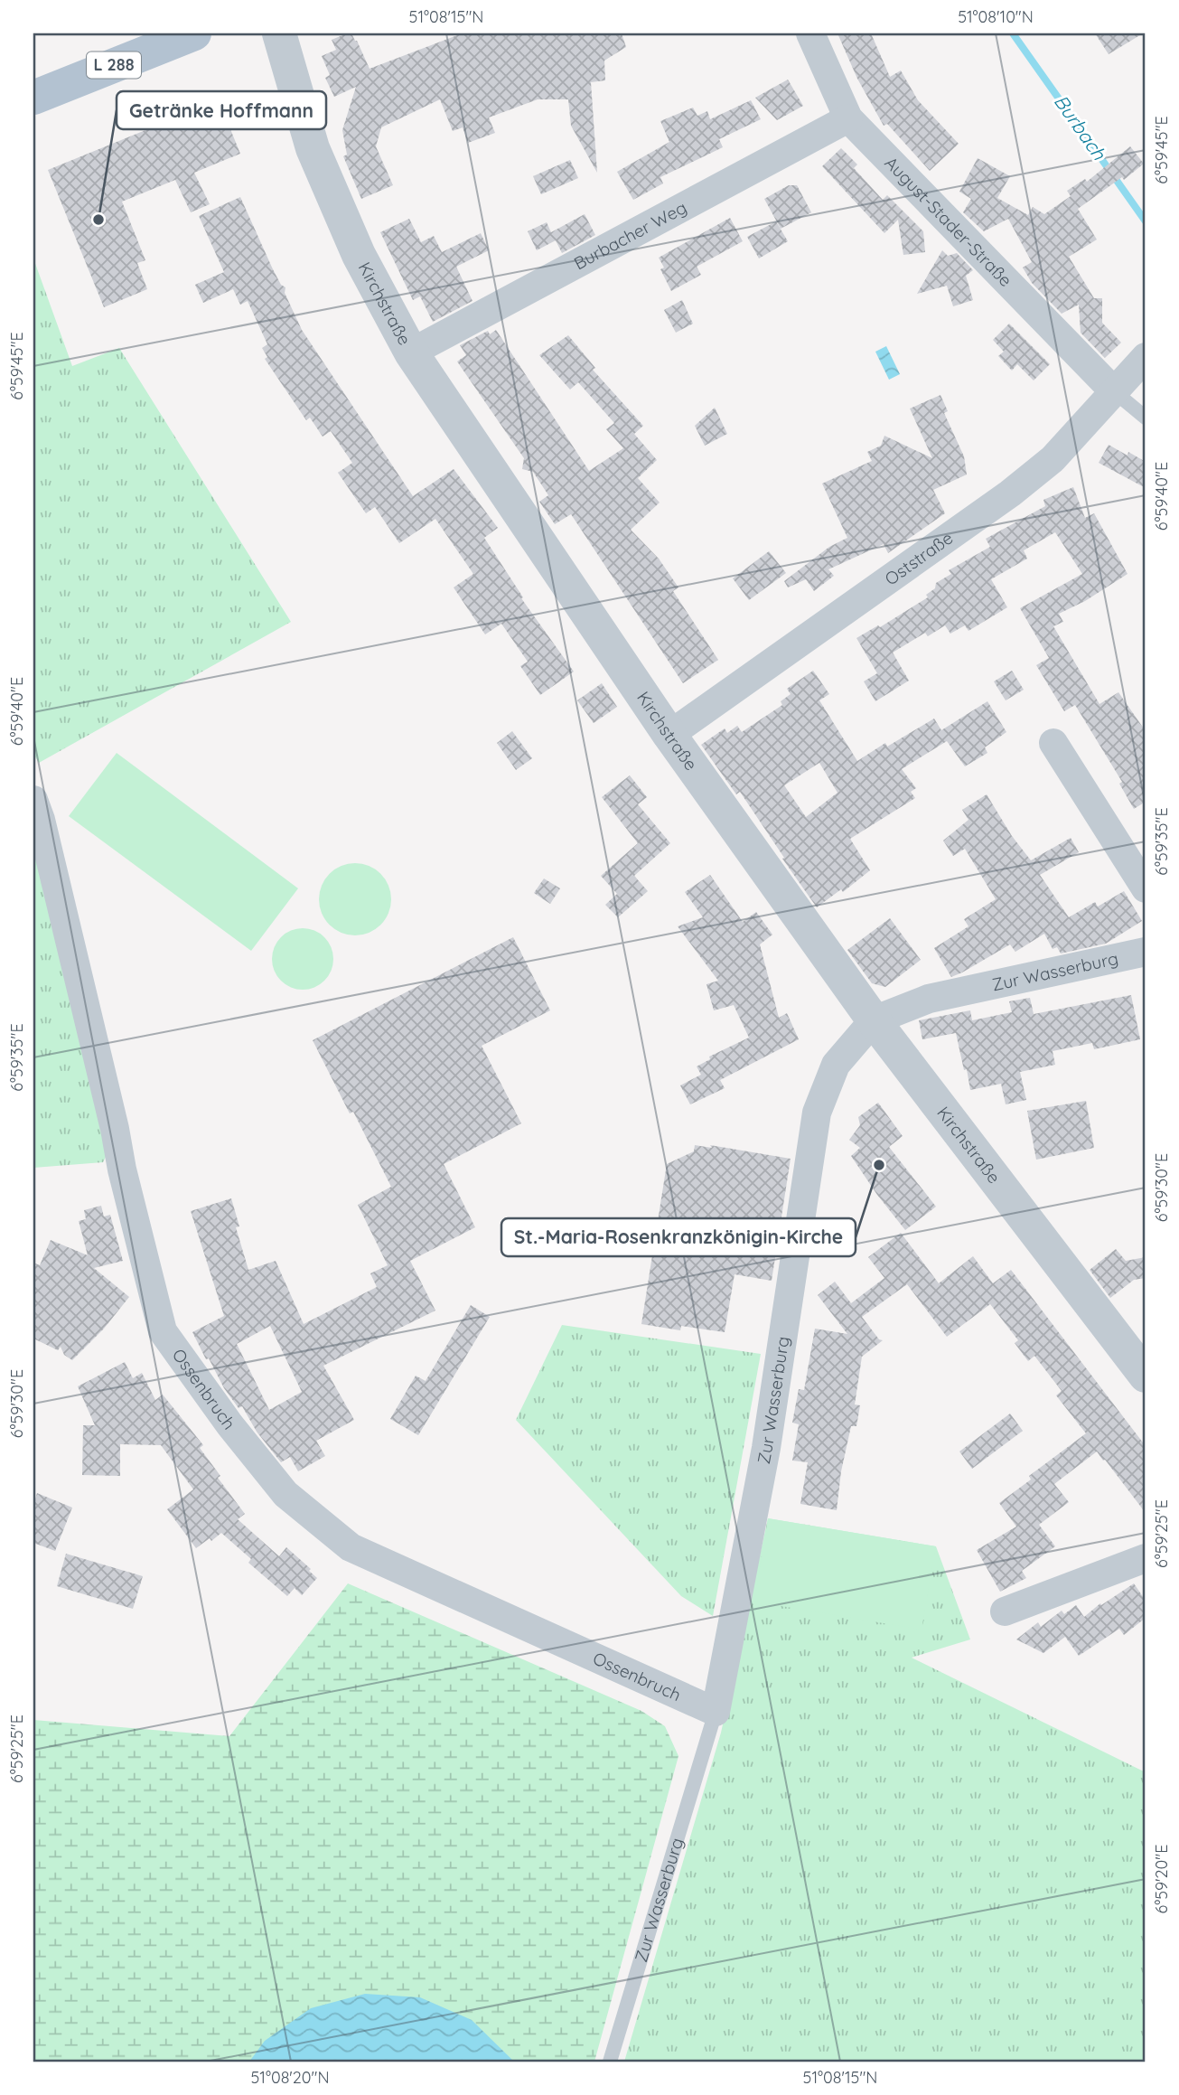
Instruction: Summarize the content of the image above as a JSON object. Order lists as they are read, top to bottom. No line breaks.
{"streets":{"main road":["L 288"],"street":["August-Stader-Straße","Burbacher Weg","Kirchstraße","Oststraße","Zur Wasserburg","Ossenbruch"]},"crossings":[["August-Stader-Straße","Burbacher Weg"],["August-Stader-Straße","Oststraße"],["Burbacher Weg","Kirchstraße"],["Kirchstraße","Oststraße"],["Kirchstraße","Zur Wasserburg"],["Zur Wasserburg","Ossenbruch"]],"water":["Burbach"],"places":["Getränke Hoffmann","St.-Maria-Rosenkranzkönigin-Kirche"],"coordinates":["51°08'15\"N","51°08'10\"N","6°59'45\"E","6°59'40\"E","6°59'35\"E","6°59'30\"E","6°59'25\"E","6°59'20\"E","51°08'20\"N"]}
